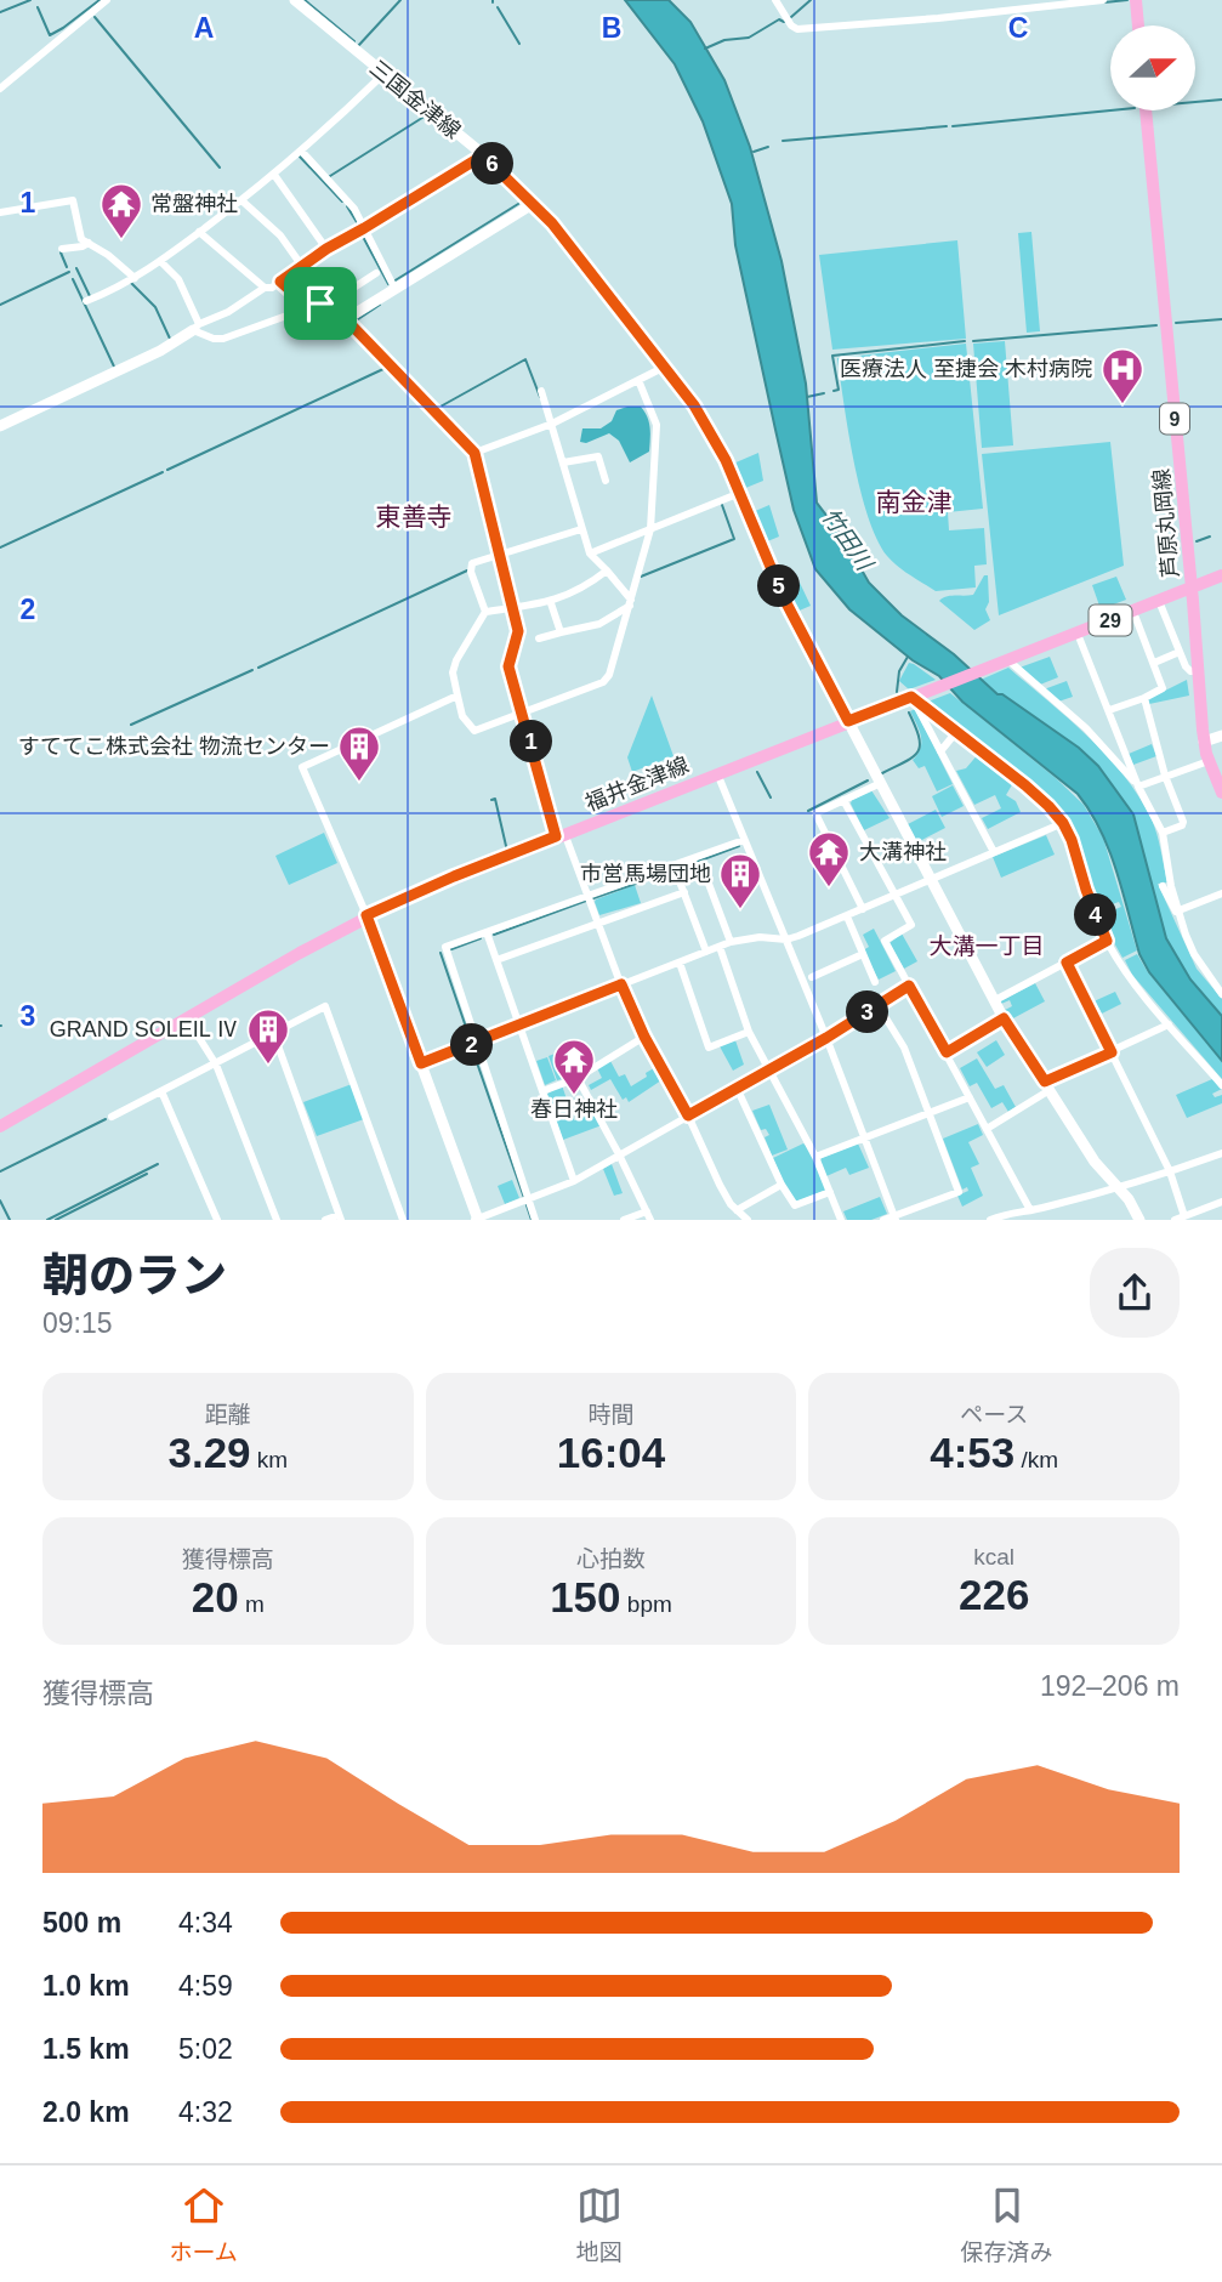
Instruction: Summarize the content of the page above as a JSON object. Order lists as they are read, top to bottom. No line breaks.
{"streets":{"main road":["三国金津線","9","芦原丸岡線","29","福井金津線"]},"crossings":[["三国金津線","福井金津線"],["芦原丸岡線","福井金津線"]],"districts":["南金津","東善寺","大溝一丁目"],"water":["竹田川"],"places":{"temple":["常盤神社","大溝神社","春日神社"],"hospital":["医療法人 至捷会 木村病院"],"building":["すててこ株式会社 物流センター","市営馬場団地","GRAND SOLEIL Ⅳ"]},"north":"right","page":{"pins":["6","5","1","4","3","2"],"heading":["朝のラン","09:15"],"stats":[["距離","3.29 km"],["時間","16:04"],["ペース","4:53 /km"],["獲得標高","20 m"],["心拍数","150 bpm"],["kcal","226"]],"chart":["獲得標高","192–206 m"],"list":[{"name":"500 m","note":"4:34"},{"name":"1.0 km","note":"4:59"},{"name":"1.5 km","note":"5:02"},{"name":"2.0 km","note":"4:32"}],"tabs":["ホーム","地図","保存済み"]},"grid":{"columns":["A","B","C"],"rows":["1","2","3"]}}
